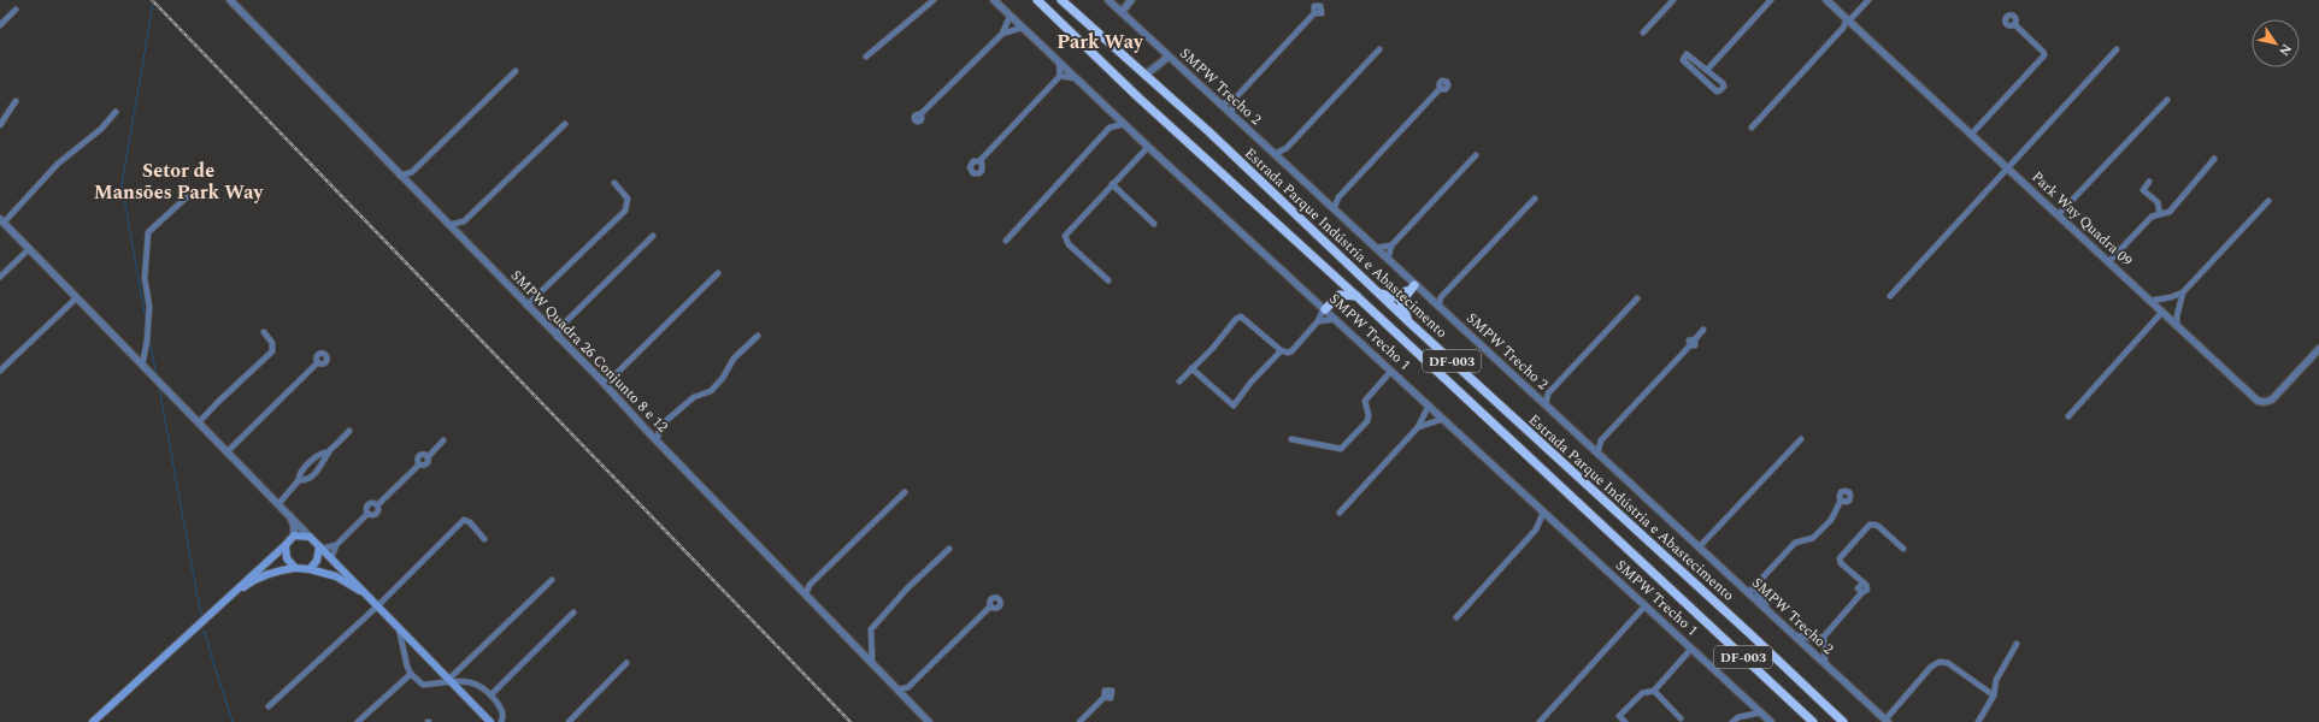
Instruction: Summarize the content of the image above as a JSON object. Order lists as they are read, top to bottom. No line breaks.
{"streets":{"highway":["Estrada Parque Indústria e Abastecimento","DF-003"],"street":["SMPW Trecho 2","Park Way Quadra 09","SMPW Trecho 1","SMPW Quadra 26 Conjunto 8 e 12"]},"districts":["Park Way","Setor de Mansões Park Way"],"north":"bottom right"}
